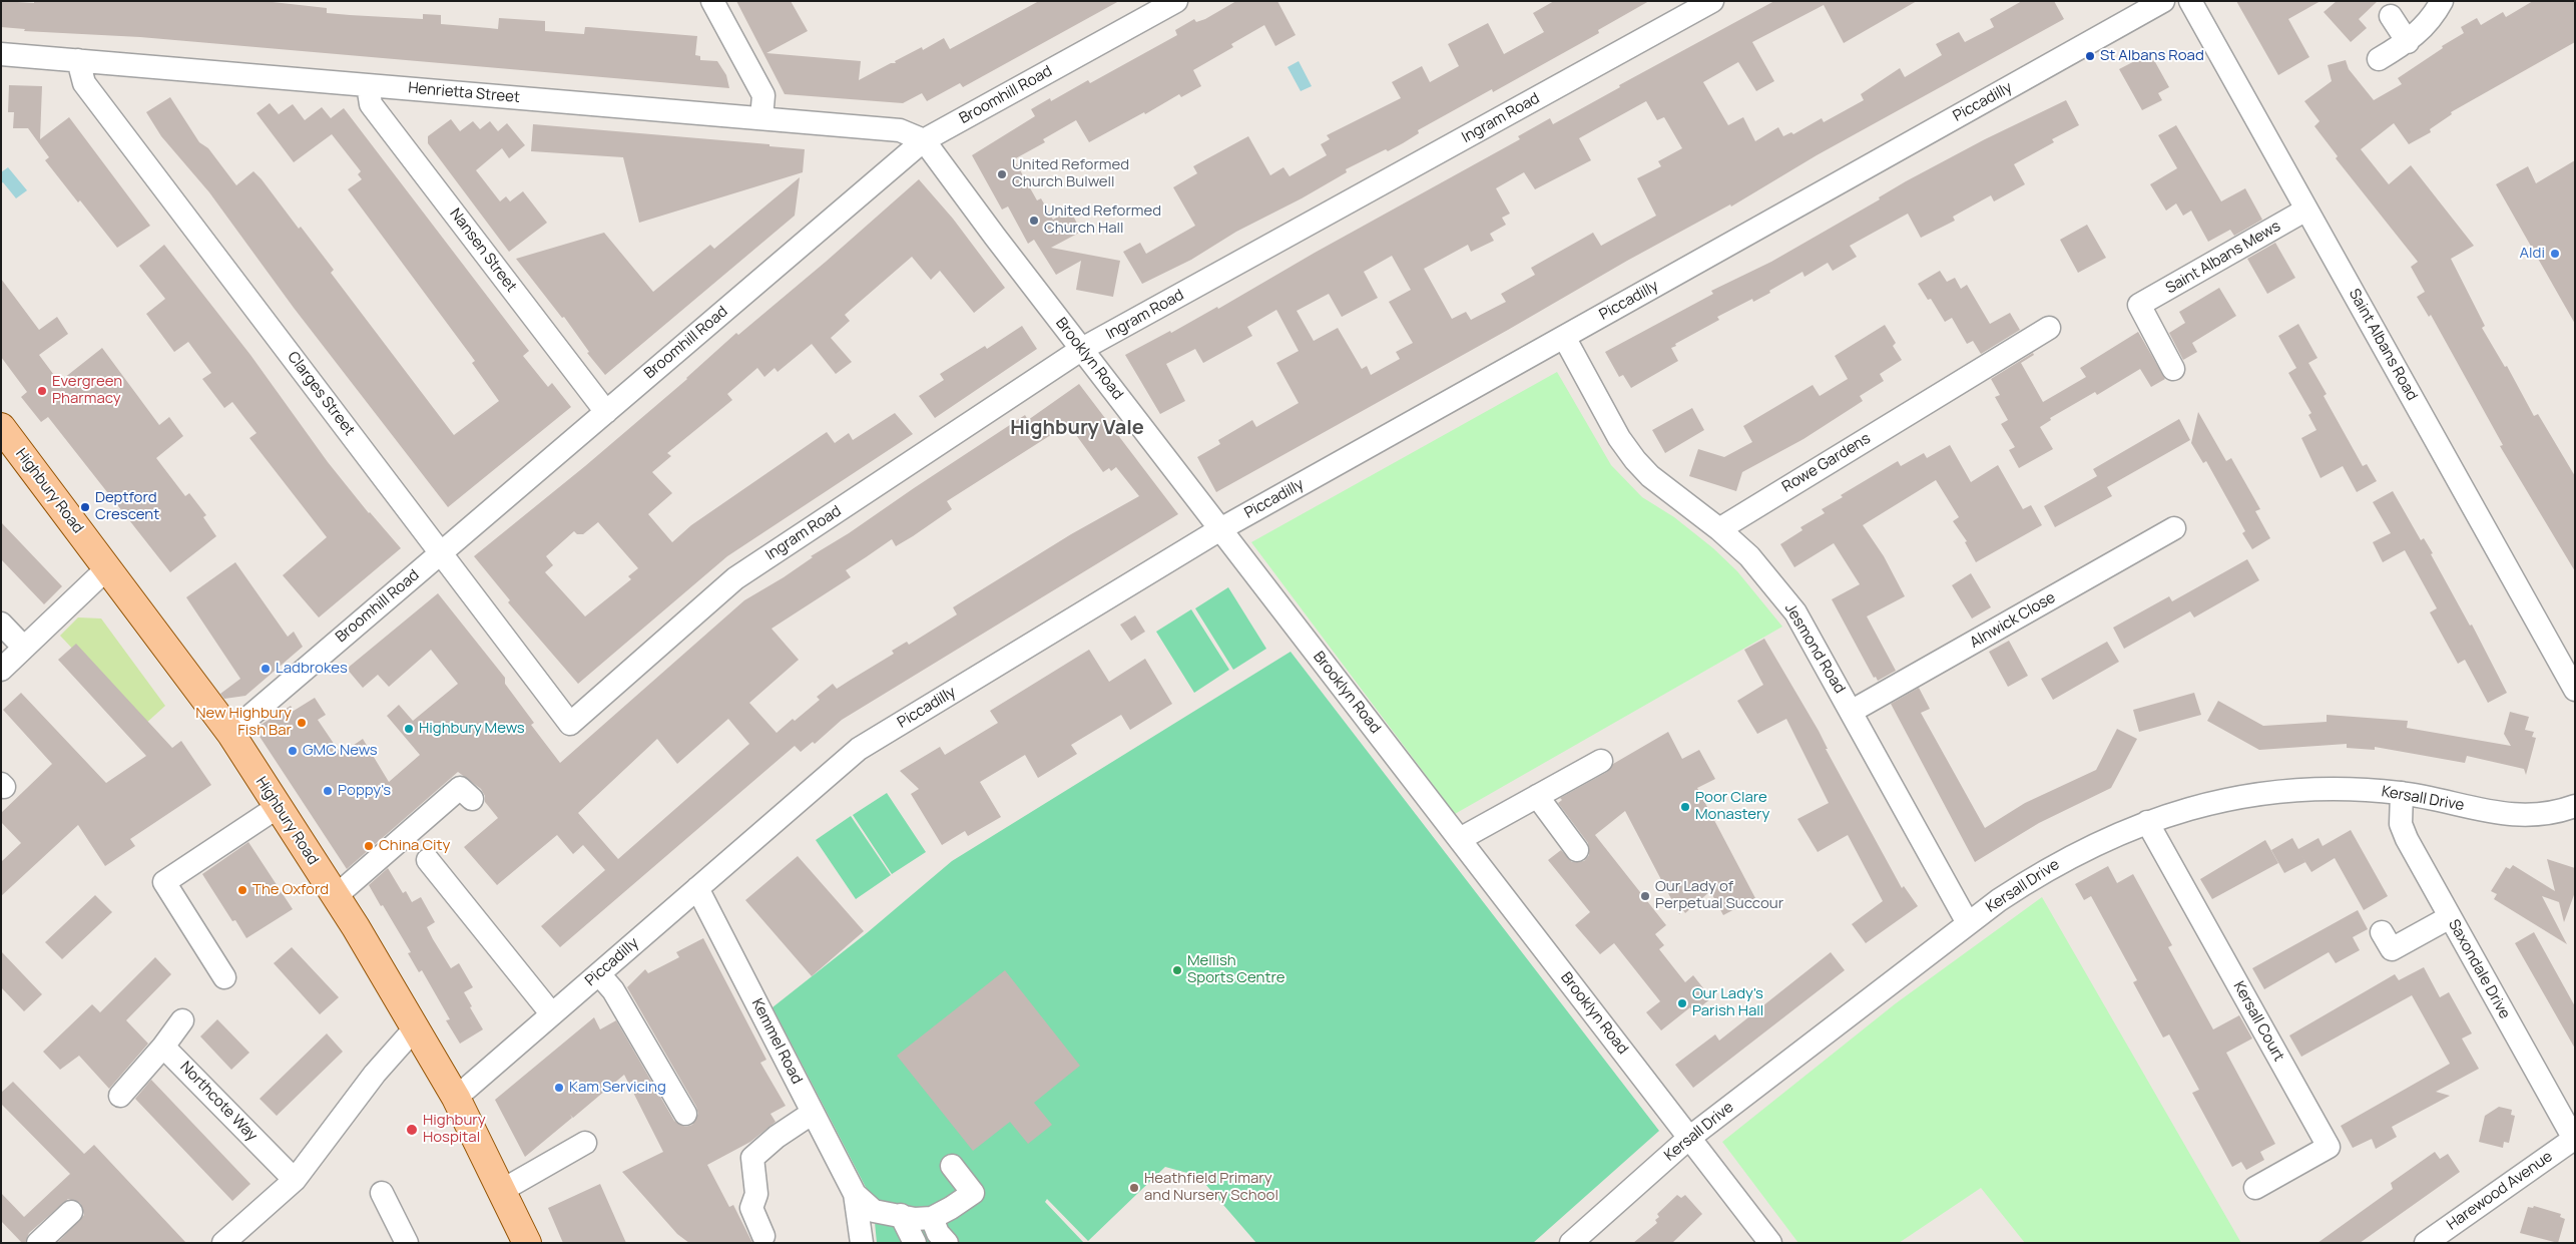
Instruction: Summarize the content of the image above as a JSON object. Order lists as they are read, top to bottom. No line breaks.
{"streets":{"main road":["Highbury Road"],"street":["Henrietta Street","Broomhill Road","Piccadilly","Ingram Road","Nansen Street","Saint Albans Mews","Saint Albans Road","Brooklyn Road","Clarges Street","Rowe Gardens","Alnwick Close","Jesmond Road","Kersall Drive","Saxondale Drive","Kersall Court","Kemmel Road","Northcote Way","Harewood Avenue"]},"crossings":[["Henrietta Street","Broomhill Road"],["Henrietta Street","Nansen Street"],["Henrietta Street","Brooklyn Road"],["Henrietta Street","Clarges Street"],["Broomhill Road","Nansen Street"],["Broomhill Road","Brooklyn Road"],["Broomhill Road","Clarges Street"],["Broomhill Road","Highbury Road"],["Piccadilly","Brooklyn Road"],["Piccadilly","Highbury Road"],["Piccadilly","Jesmond Road"],["Piccadilly","Kemmel Road"],["Ingram Road","Brooklyn Road"],["Ingram Road","Clarges Street"],["Saint Albans Mews","Saint Albans Road"],["Brooklyn Road","Kersall Drive"],["Rowe Gardens","Jesmond Road"],["Alnwick Close","Jesmond Road"],["Jesmond Road","Kersall Drive"],["Kersall Drive","Saxondale Drive"],["Kersall Drive","Kersall Court"],["Saxondale Drive","Harewood Avenue"]],"districts":["Highbury Vale"],"places":["St Albans Road","United Reformed Church Bulwell","United Reformed Church Hall","Aldi","Evergreen Pharmacy","Deptford Crescent","Ladbrokes","New Highbury Fish Bar","Highbury Mews","GMC News","Poppy's","Poor Clare Monastery","China City","The Oxford","Our Lady of Perpetual Succour","Mellish Sports Centre","Our Lady's Parish Hall","Kam Servicing","Highbury Hospital","Heathfield Primary and Nursery School"]}
